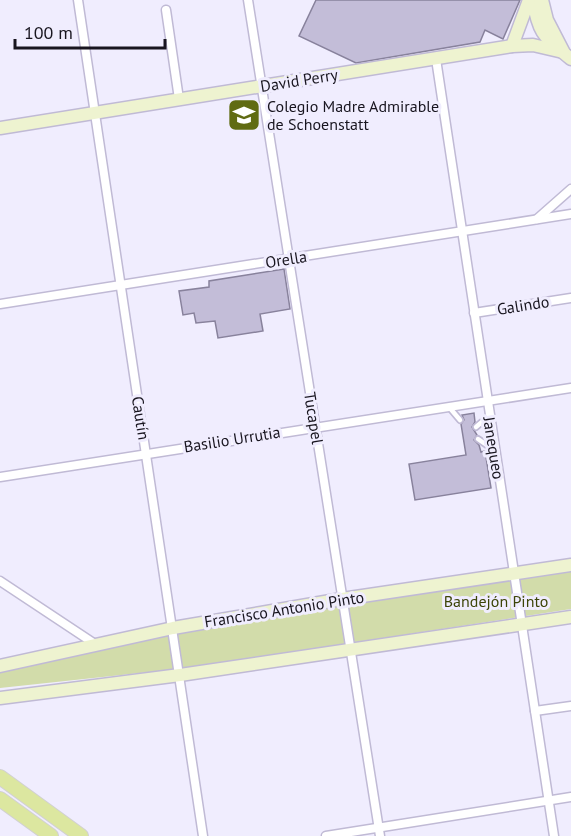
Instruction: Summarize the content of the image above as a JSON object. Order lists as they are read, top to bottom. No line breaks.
{"streets":{"main road":["David Perry","Francisco Antonio Pinto"],"street":["Orella","Galindo","Cautín","Tucapel","Basilio Urrutia","Janequeo"]},"crossings":[["David Perry","Cautín"],["David Perry","Tucapel"],["David Perry","Janequeo"],["Orella","Cautín"],["Orella","Tucapel"],["Orella","Janequeo"],["Galindo","Janequeo"],["Cautín","Basilio Urrutia"],["Cautín","Francisco Antonio Pinto"],["Tucapel","Basilio Urrutia"],["Tucapel","Francisco Antonio Pinto"],["Basilio Urrutia","Janequeo"],["Janequeo","Francisco Antonio Pinto"]],"parks":["Bandejón Pinto"],"places":{"school or university":["Colegio Madre Admirable de Schoenstatt"]},"scale_bar":"100 m"}
